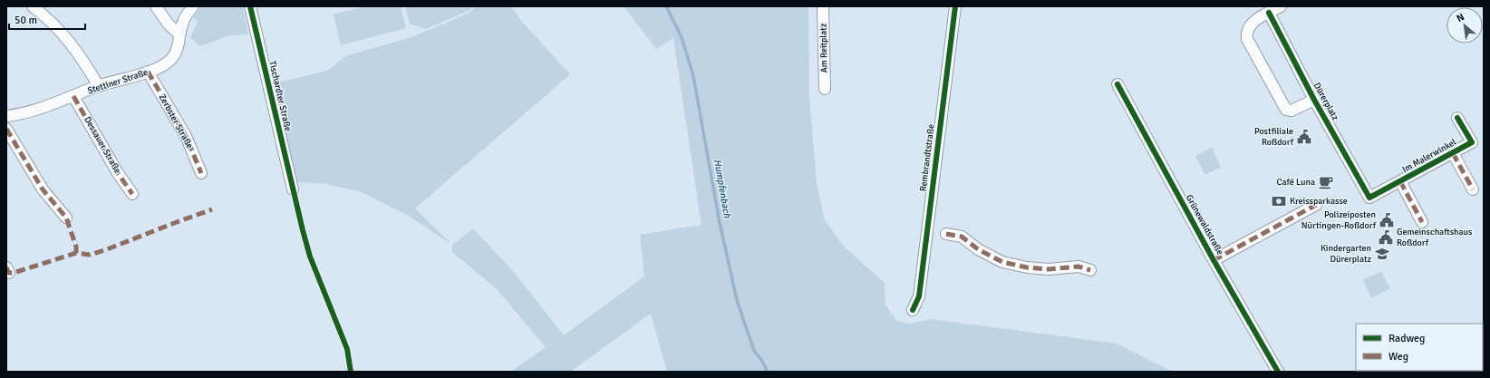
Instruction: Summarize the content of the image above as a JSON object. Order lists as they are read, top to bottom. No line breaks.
{"streets":{"street":["Am Reitplatz","Stettiner Straße","Tischardter Straße","Dürerplatz","Zerbster Straße","Dessauer Straße","Im Malerwinkel","Rembrandtstraße","Grünewaldstraße"]},"crossings":[["Stettiner Straße","Zerbster Straße"],["Stettiner Straße","Dessauer Straße"],["Dürerplatz","Im Malerwinkel"]],"water":["Humpfenbach"],"places":{"public building":["Postfiliale Roßdorf","Polizeiposten Nürtingen-Roßdorf","Gemeinschaftshaus Roßdorf"],"cafe":["Café Luna"],"bank":["Kreissparkasse"],"school or university":["Kindergarten Dürerplatz"]},"legend":["Radweg","Weg"],"scale_bar":"50 m","north":"top left"}
